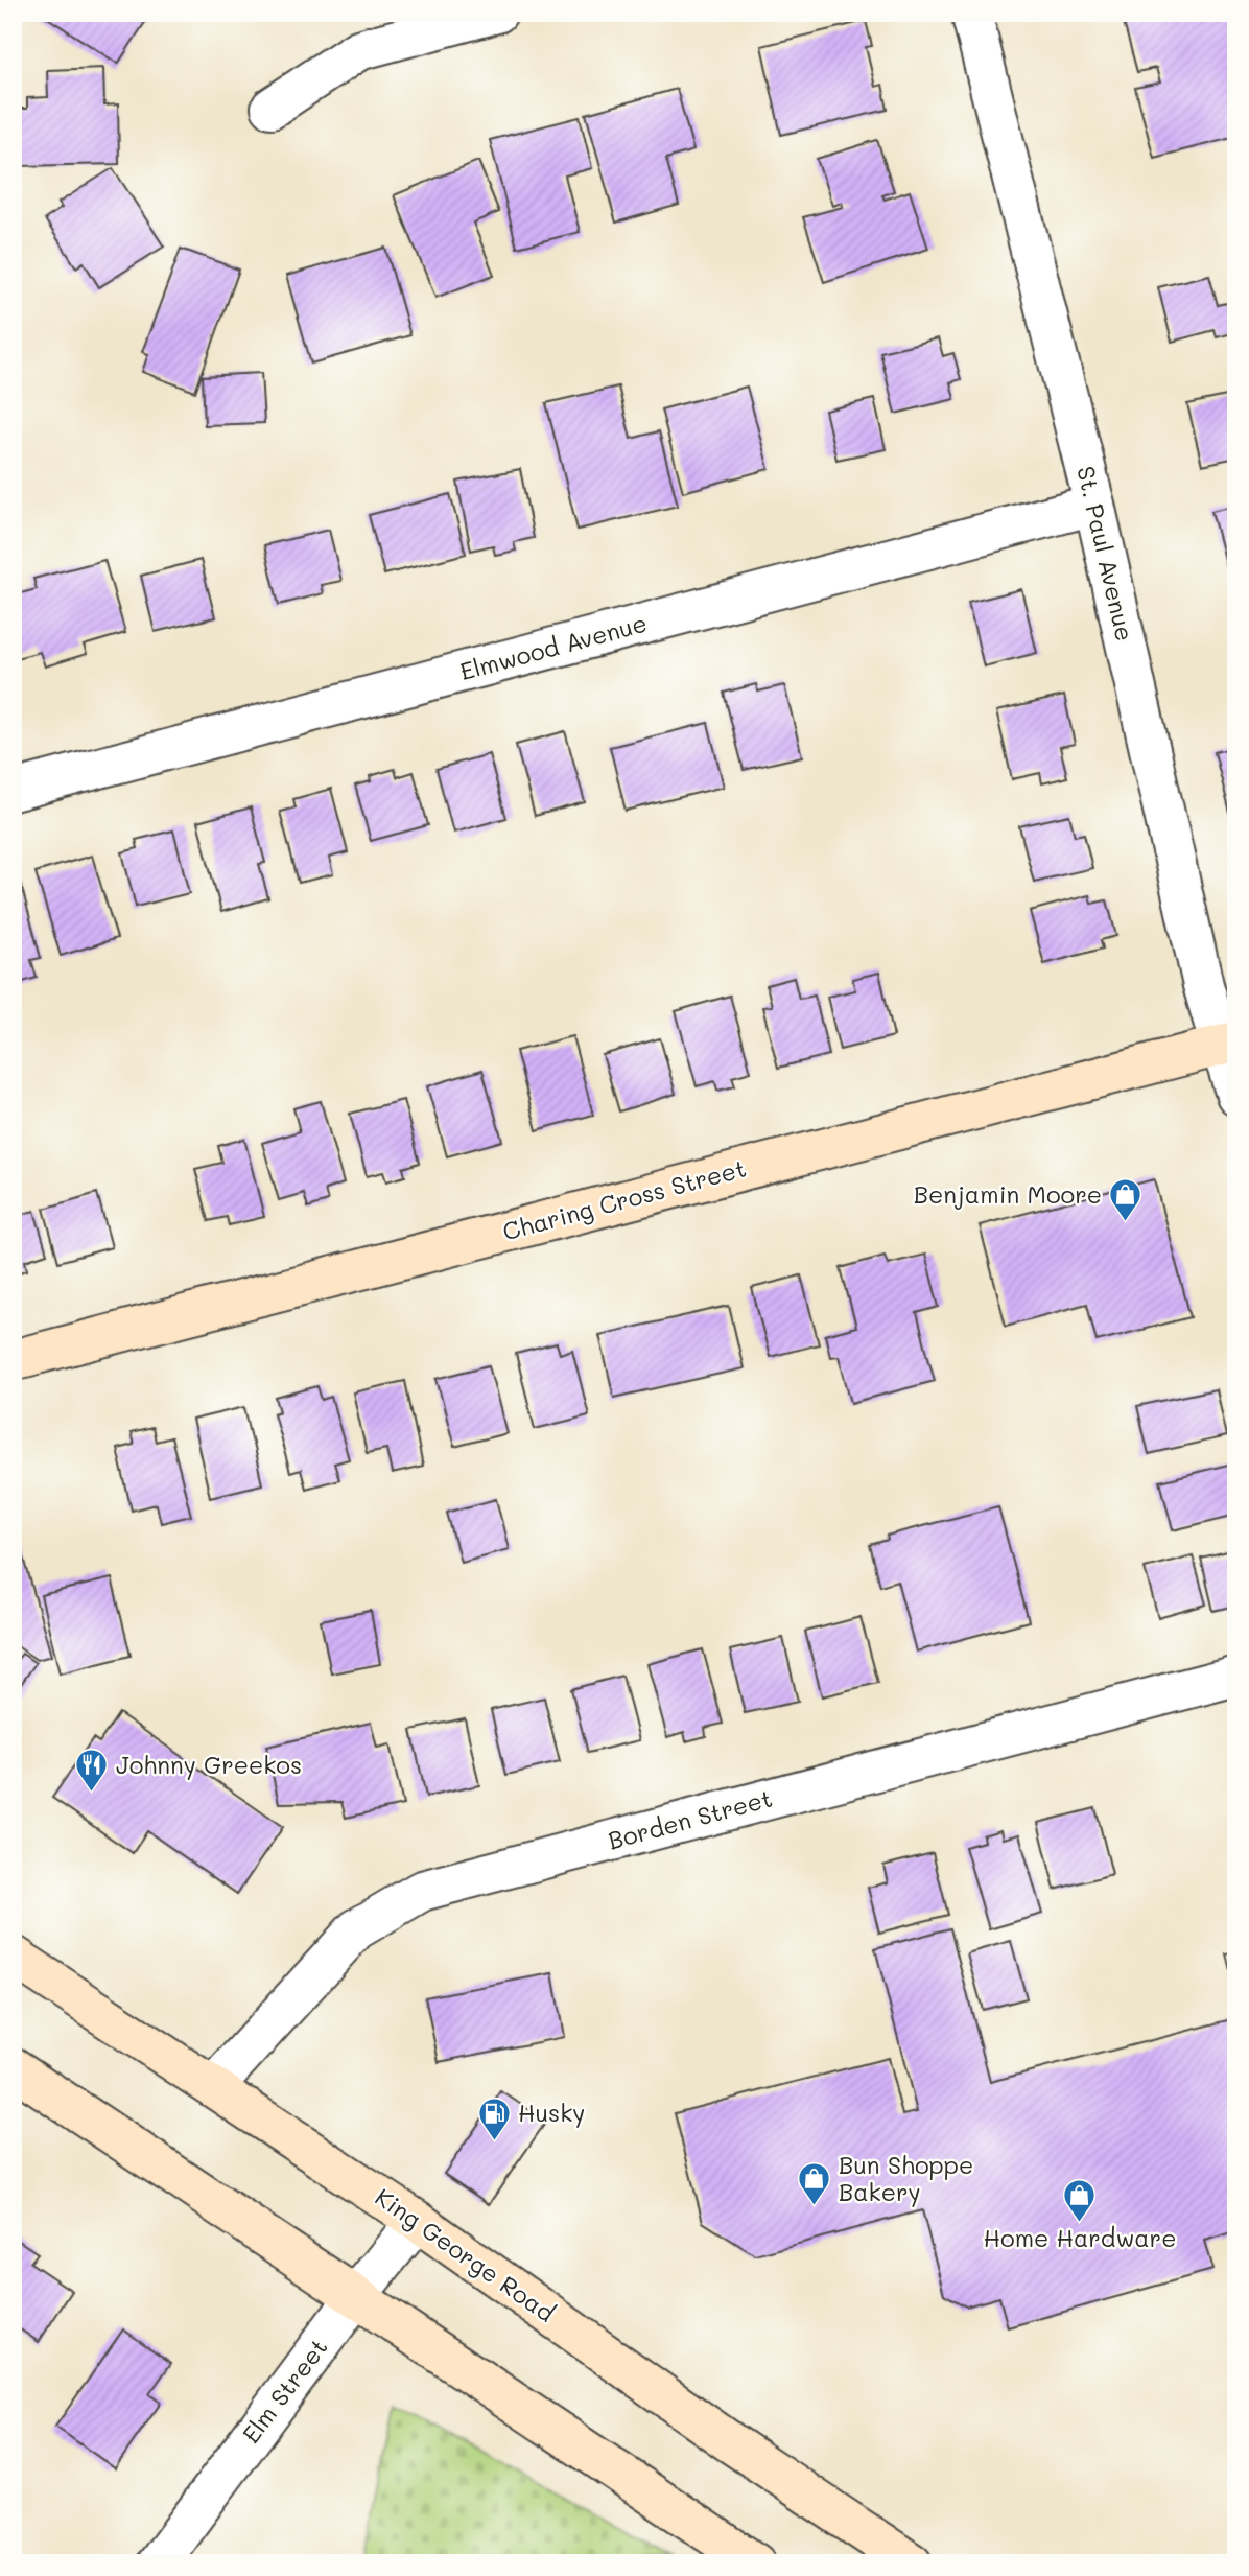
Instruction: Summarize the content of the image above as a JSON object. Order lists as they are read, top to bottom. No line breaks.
{"streets":{"main road":["Charing Cross Street","King George Road"],"street":["St. Paul Avenue","Elmwood Avenue","Borden Street","Elm Street"]},"crossings":[["St. Paul Avenue","Elmwood Avenue"],["St. Paul Avenue","Charing Cross Street"],["Borden Street","King George Road"],["King George Road","Elm Street"]],"places":{"shop":["Benjamin Moore","Bun Shoppe Bakery","Home Hardware"],"restaurant":["Johnny Greekos"],"fuel station":["Husky"]}}
